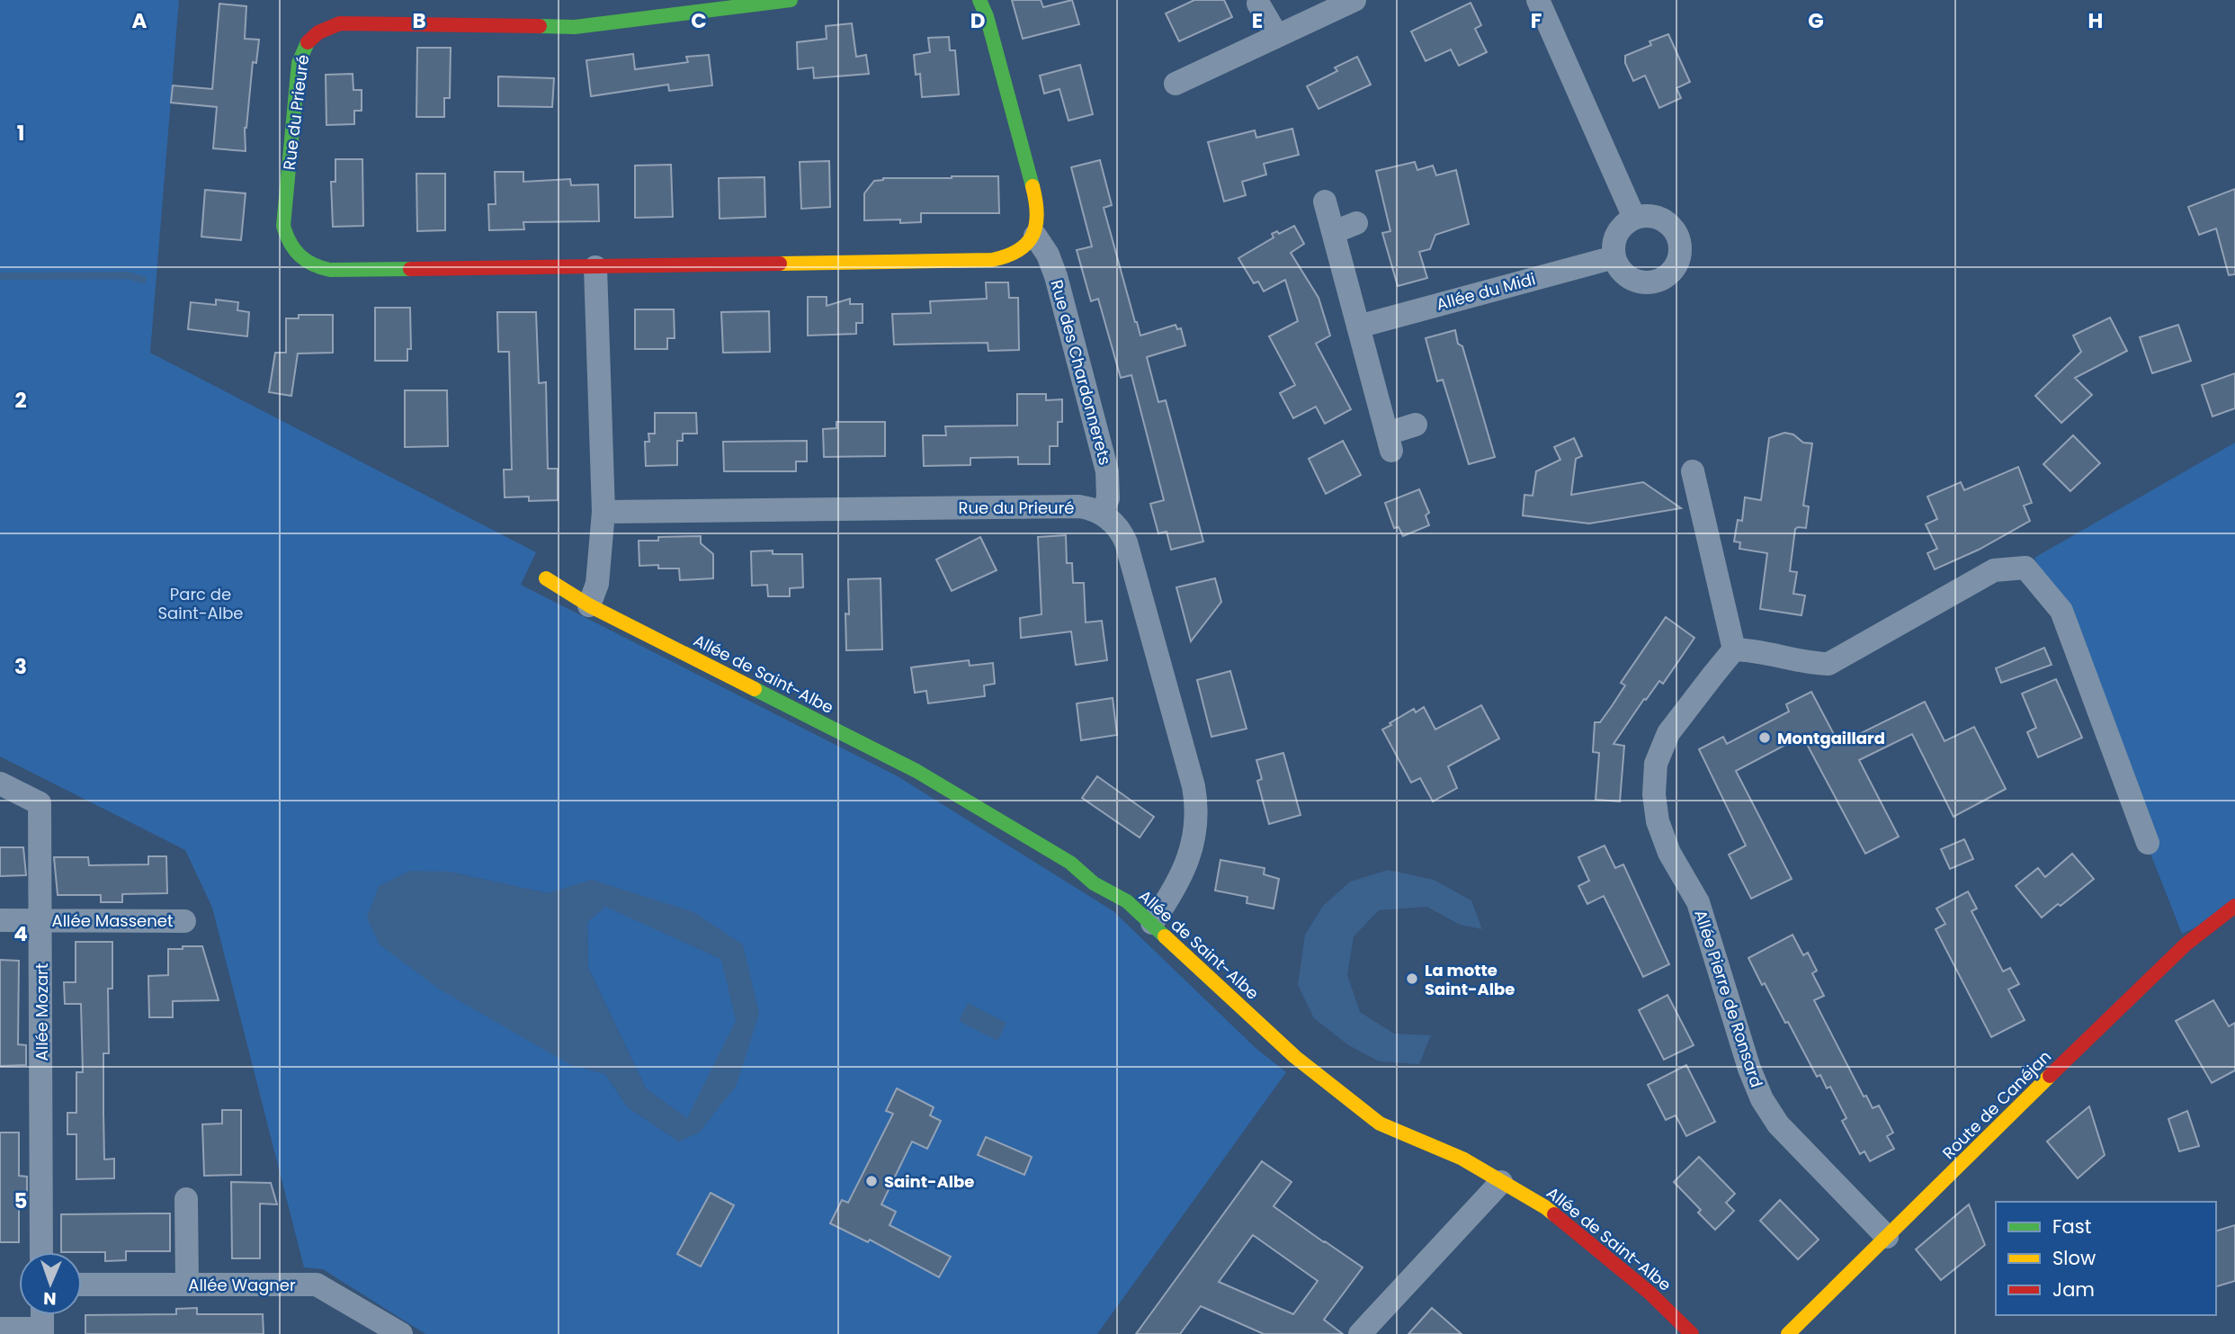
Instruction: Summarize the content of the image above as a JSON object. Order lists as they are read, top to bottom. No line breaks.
{"streets":{"street":["Rue du Prieuré","Allée du Midi","Rue des Chardonnerets","Allée de Saint-Albe","Allée Massenet","Allée Pierre de Ronsard","Allée Mozart","Route de Canéjan","Allée Wagner"]},"crossings":[["Rue du Prieuré","Rue des Chardonnerets"],["Allée Massenet","Allée Mozart"],["Allée Pierre de Ronsard","Route de Canéjan"]],"parks":["Parc de Saint-Albe"],"places":["Montgaillard","La motte Saint-Albe","Saint-Albe"],"legend":["Fast","Slow","Jam"],"north":"bottom","grid":{"columns":["A","B","C","D","E","F","G","H"],"rows":["1","2","3","4","5"]}}
